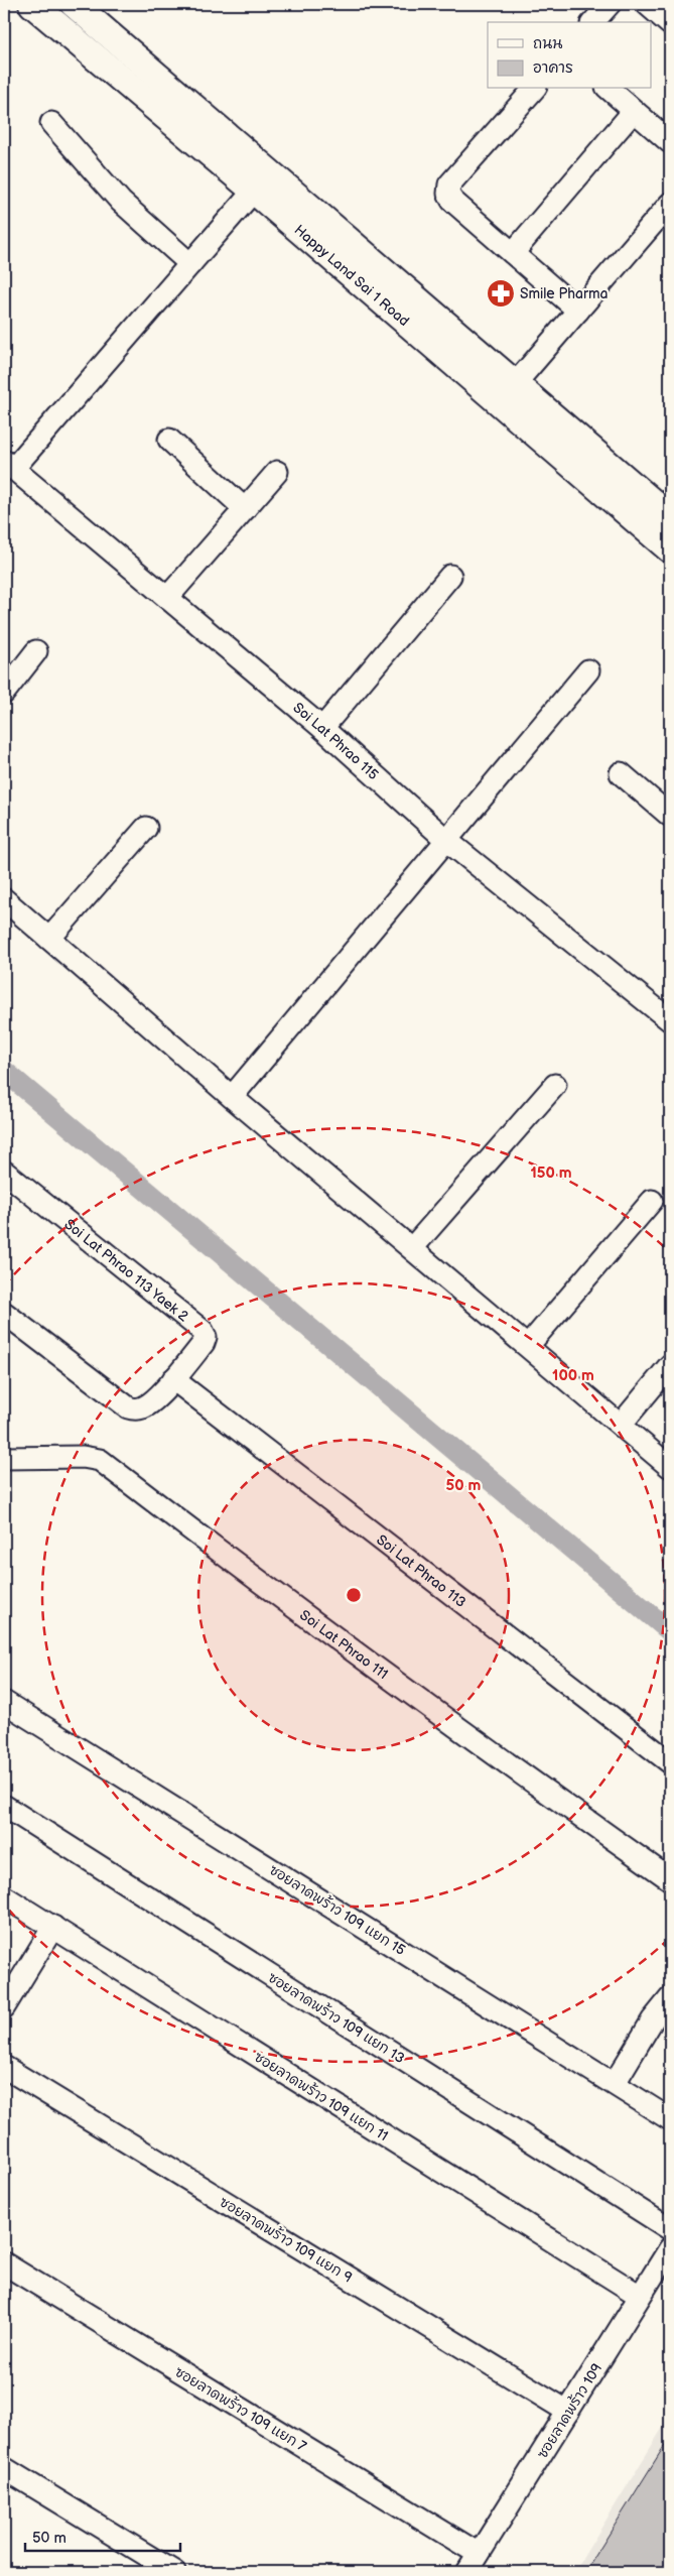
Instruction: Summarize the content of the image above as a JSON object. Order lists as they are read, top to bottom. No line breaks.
{"streets":{"street":["Happy Land Sai 1 Road","Soi Lat Phrao 115","Soi Lat Phrao 113 Yaek 2","Soi Lat Phrao 113","Soi Lat Phrao 111","ซอยลาดพร้าว 109 แยก 15","ซอยลาดพร้าว 109 แยก 13","ซอยลาดพร้าว 109 แยก 11","ซอยลาดพร้าว 109 แยก 9","ซอยลาดพร้าว 109 แยก 7","ซอยลาดพร้าว 109"]},"crossings":[["Soi Lat Phrao 113 Yaek 2","Soi Lat Phrao 113"],["ซอยลาดพร้าว 109 แยก 11","ซอยลาดพร้าว 109"],["ซอยลาดพร้าว 109 แยก 9","ซอยลาดพร้าว 109"],["ซอยลาดพร้าว 109 แยก 7","ซอยลาดพร้าว 109"]],"places":{"pharmacy":["Smile Pharma"]},"legend":["ถนน","อาคาร"],"scale_bar":"50 m","rings":["150 m","100 m","50 m"]}
